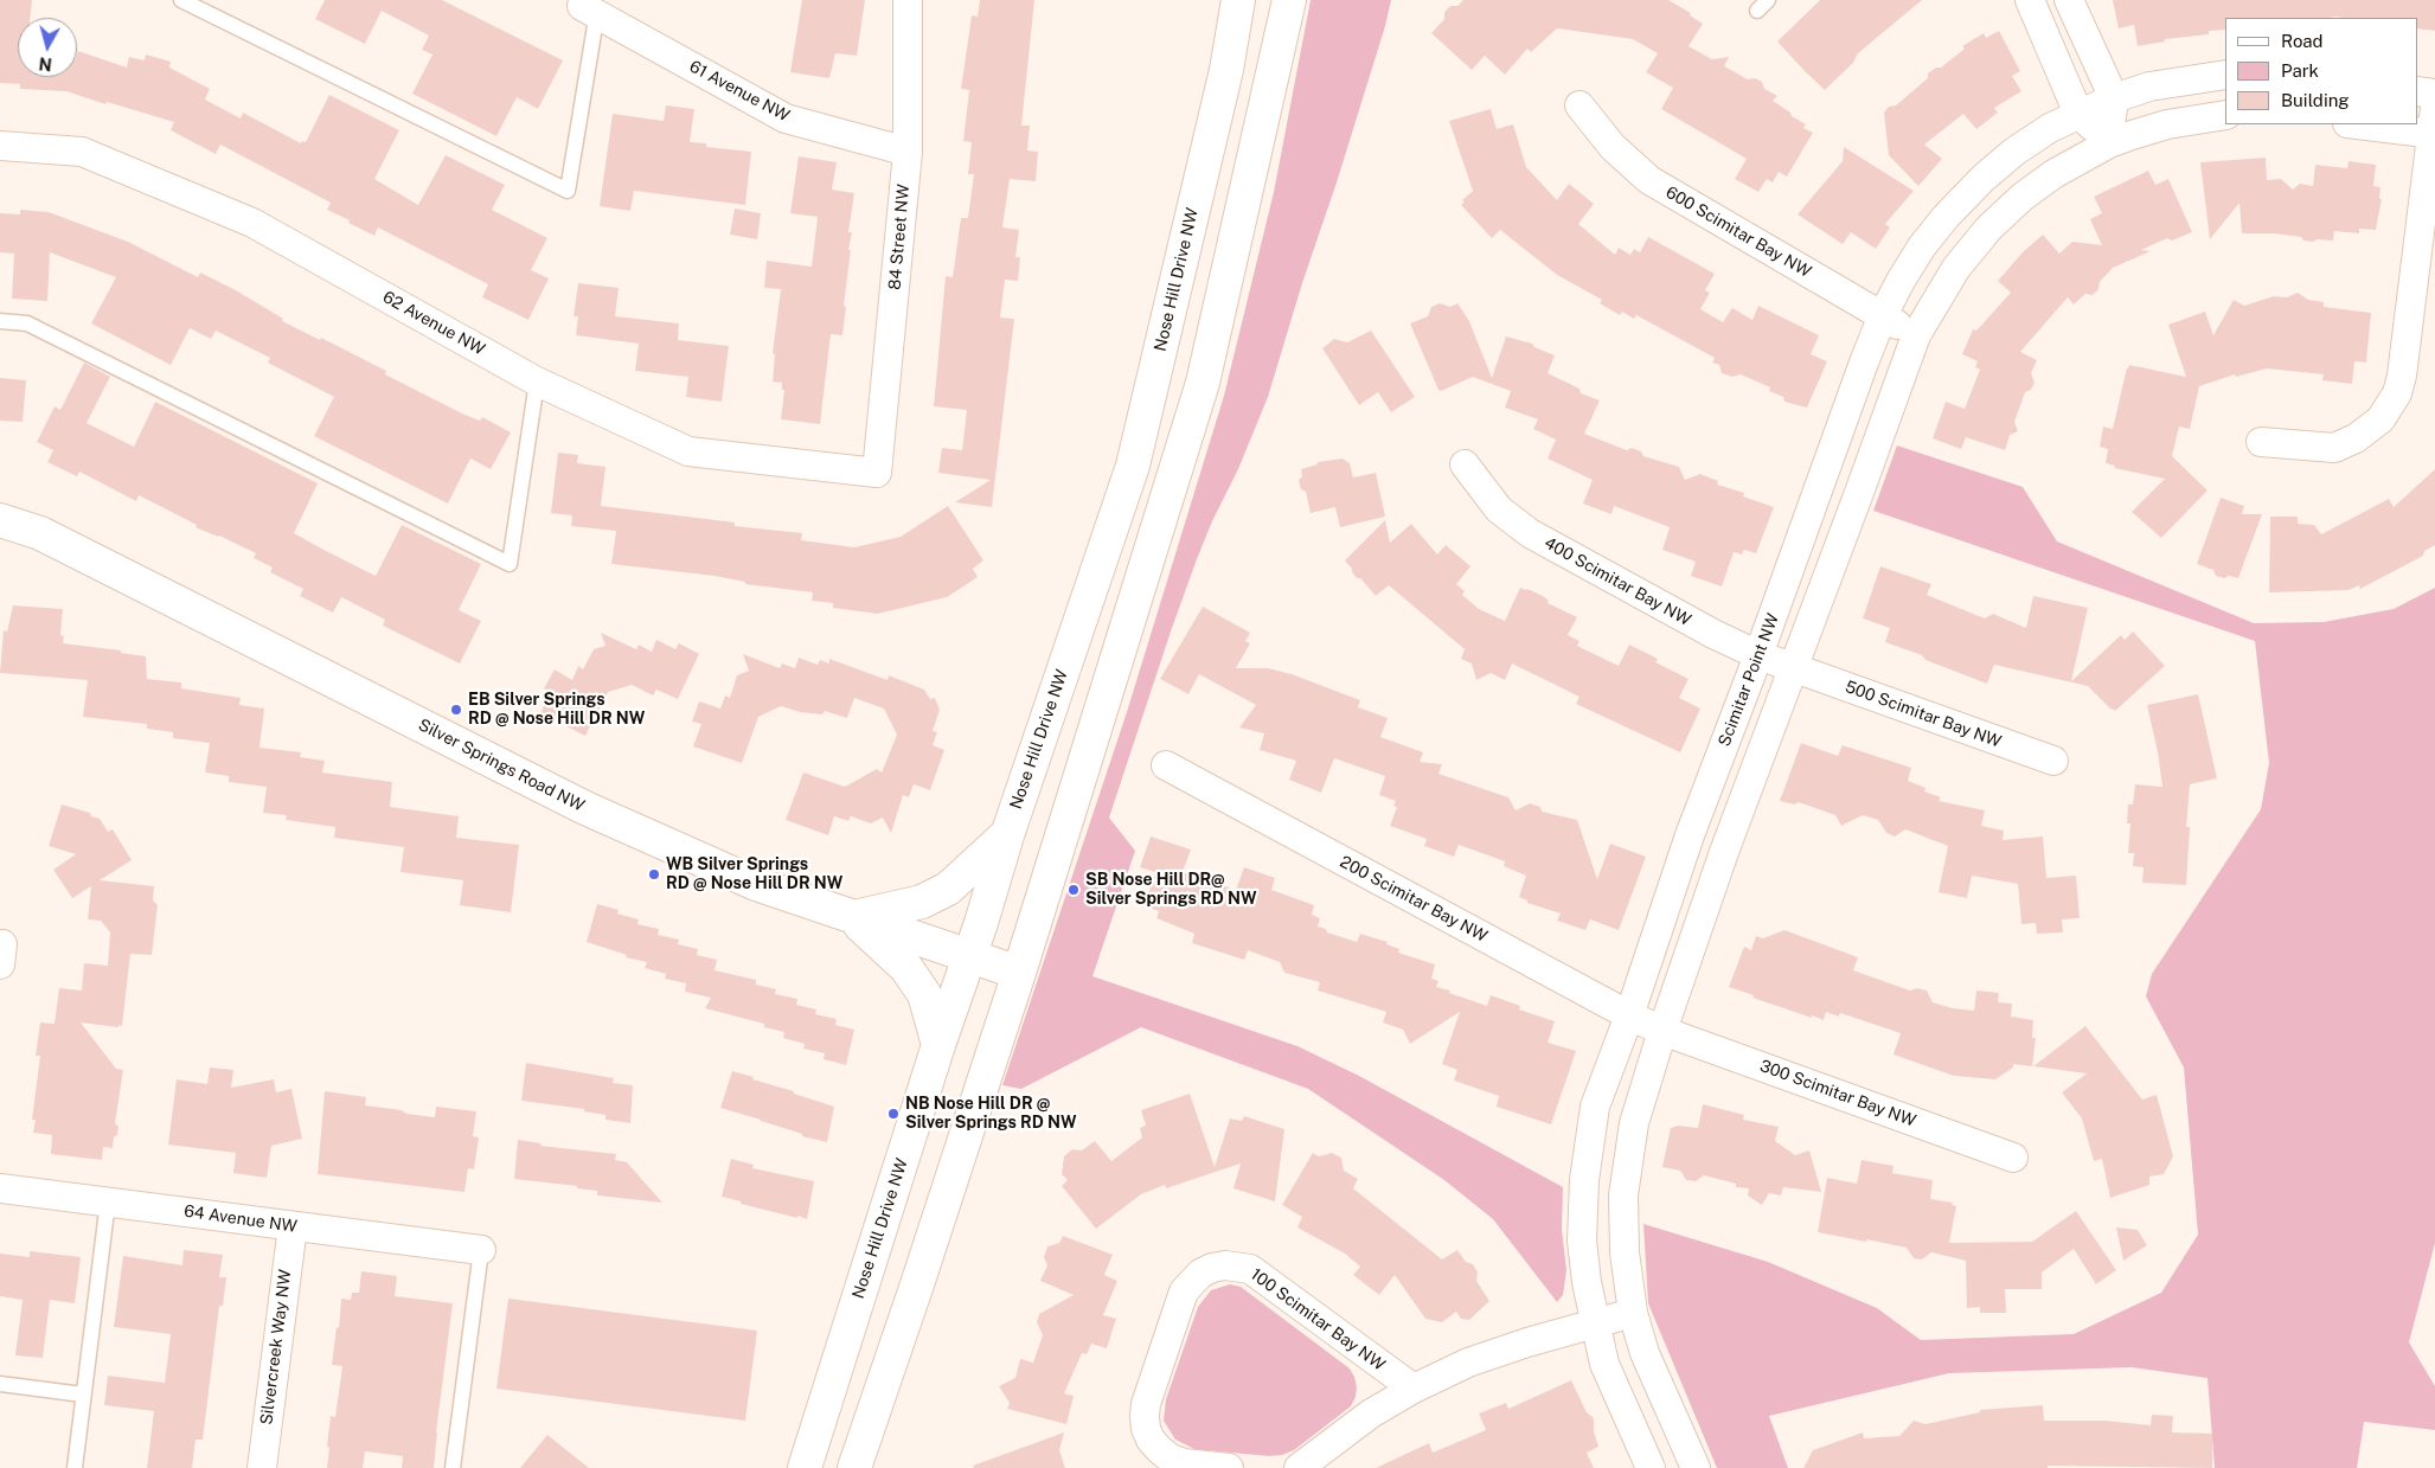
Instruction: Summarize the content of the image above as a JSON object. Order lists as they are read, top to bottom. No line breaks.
{"streets":{"main road":["Nose Hill Drive NW","Silver Springs Road NW"],"street":["61 Avenue NW","600 Scimitar Bay NW","84 Street NW","62 Avenue NW","400 Scimitar Bay NW","Scimitar Point NW","500 Scimitar Bay NW","200 Scimitar Bay NW","300 Scimitar Bay NW","64 Avenue NW","100 Scimitar Bay NW","Silvercreek Way NW"]},"crossings":[["61 Avenue NW","84 Street NW"],["600 Scimitar Bay NW","Scimitar Point NW"],["84 Street NW","62 Avenue NW"],["Nose Hill Drive NW","Silver Springs Road NW"],["400 Scimitar Bay NW","Scimitar Point NW"],["400 Scimitar Bay NW","500 Scimitar Bay NW"],["Scimitar Point NW","200 Scimitar Bay NW"],["200 Scimitar Bay NW","300 Scimitar Bay NW"],["64 Avenue NW","Silvercreek Way NW"]],"places":["EB Silver Springs RD @ Nose Hill DR NW","WB Silver Springs RD @ Nose Hill DR NW","SB Nose Hill DR@ Silver Springs RD NW","NB Nose Hill DR @ Silver Springs RD NW"],"legend":["Road","Park","Building"],"north":"bottom"}
